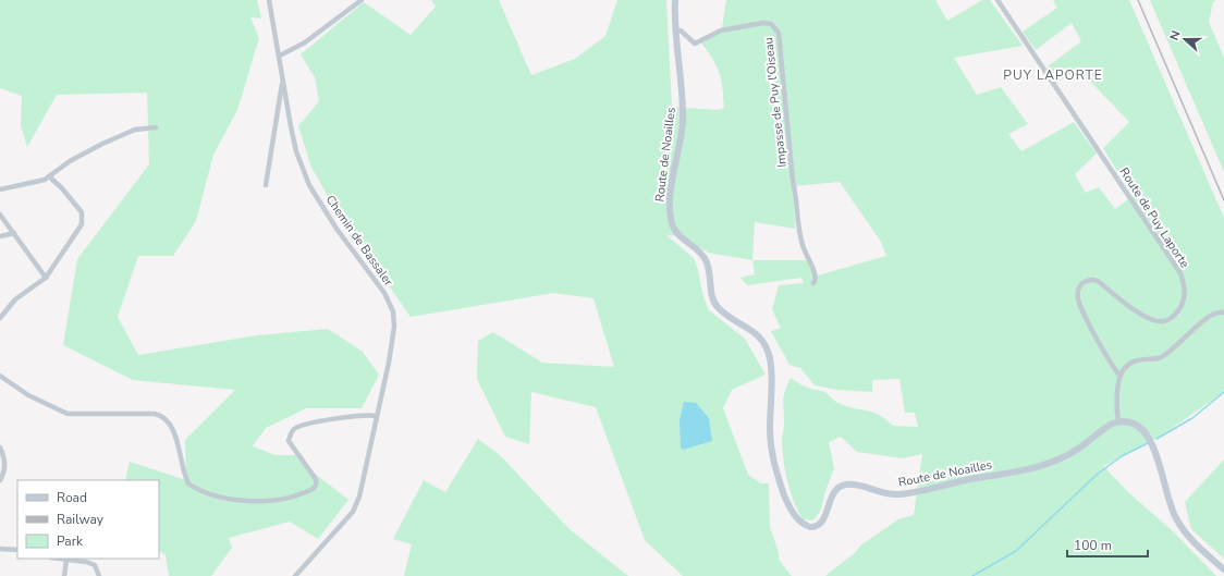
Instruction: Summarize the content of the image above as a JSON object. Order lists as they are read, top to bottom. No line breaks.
{"streets":{"main road":["Route de Noailles"],"street":["Impasse de Puy l'Oiseau","Route de Puy Laporte","Chemin de Bassaler"]},"crossings":[["Impasse de Puy l'Oiseau","Route de Noailles"]],"districts":["PUY LAPORTE"],"legend":["Road","Railway","Park"],"scale_bar":"100 m","north":"left"}
